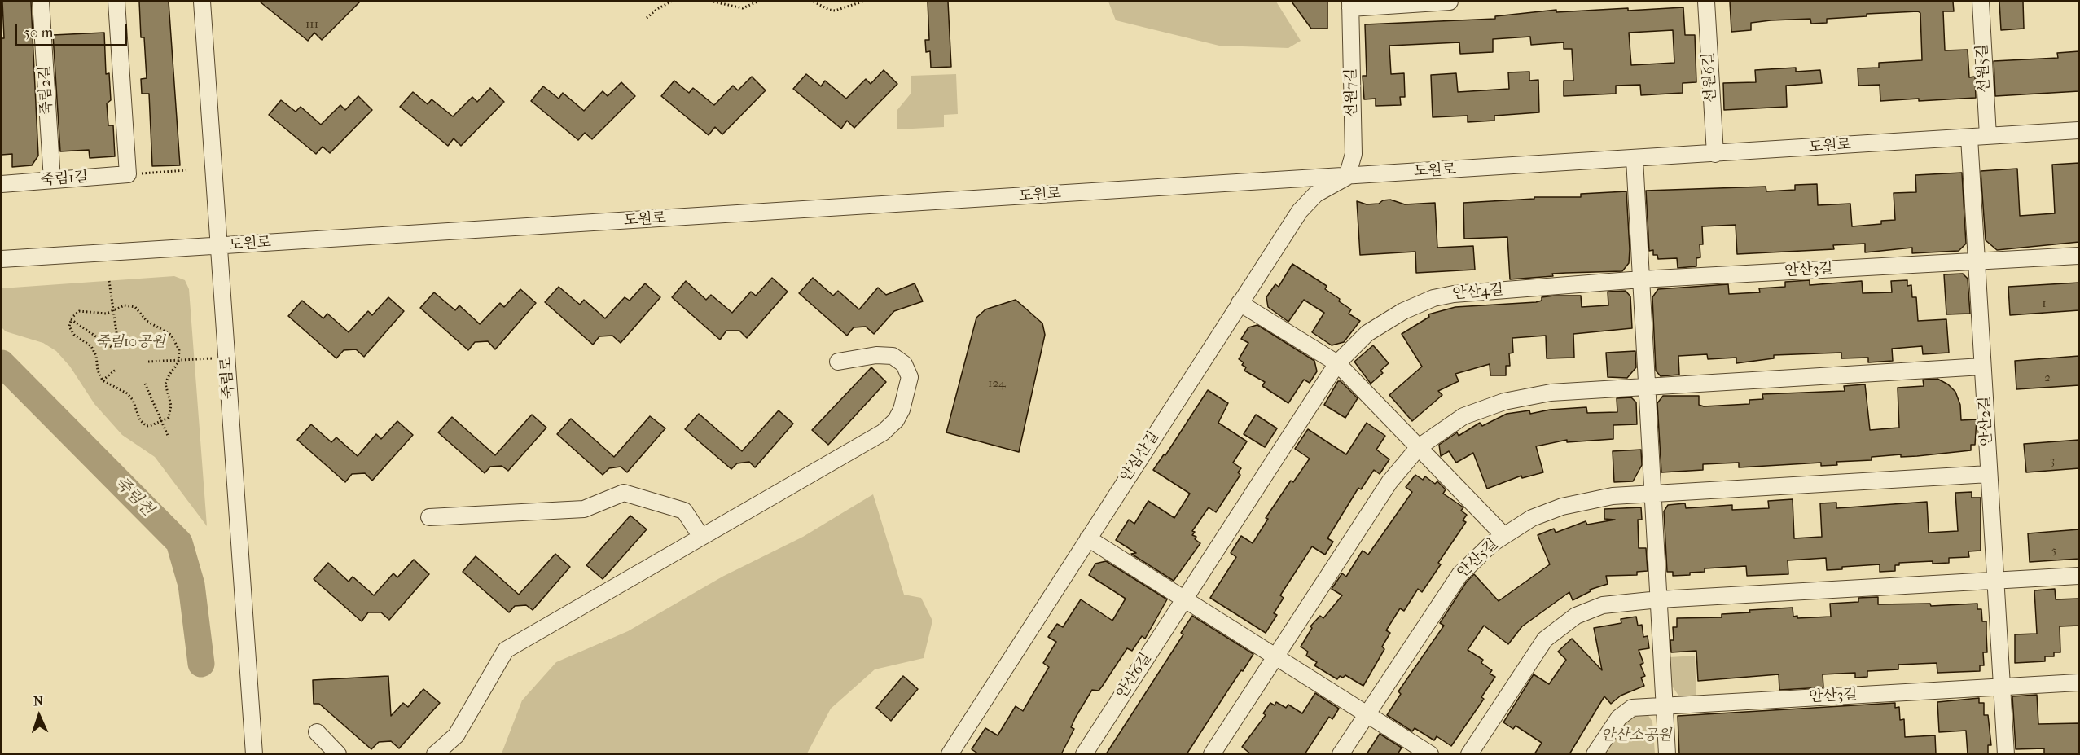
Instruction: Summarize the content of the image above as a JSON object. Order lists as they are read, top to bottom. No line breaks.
{"streets":{"street":["선원5길","선원6길","죽림2길","선원7길","도원로","죽림1길","안산3길","안산4길","죽림로","안산2길","안심산길","안산5길","안산6길"]},"crossings":[["선원5길","도원로"],["선원6길","도원로"],["죽림2길","죽림1길"],["선원7길","도원로"],["선원7길","안심산길"],["도원로","죽림로"],["도원로","안산2길"],["도원로","안심산길"],["안산3길","안산4길"],["안산3길","안산2길"]],"water":["죽림천"],"parks":["죽림10공원","안산소공원"],"house_numbers":["111","1","2","124","3","5"],"scale_bar":"50 m","north":"top"}
